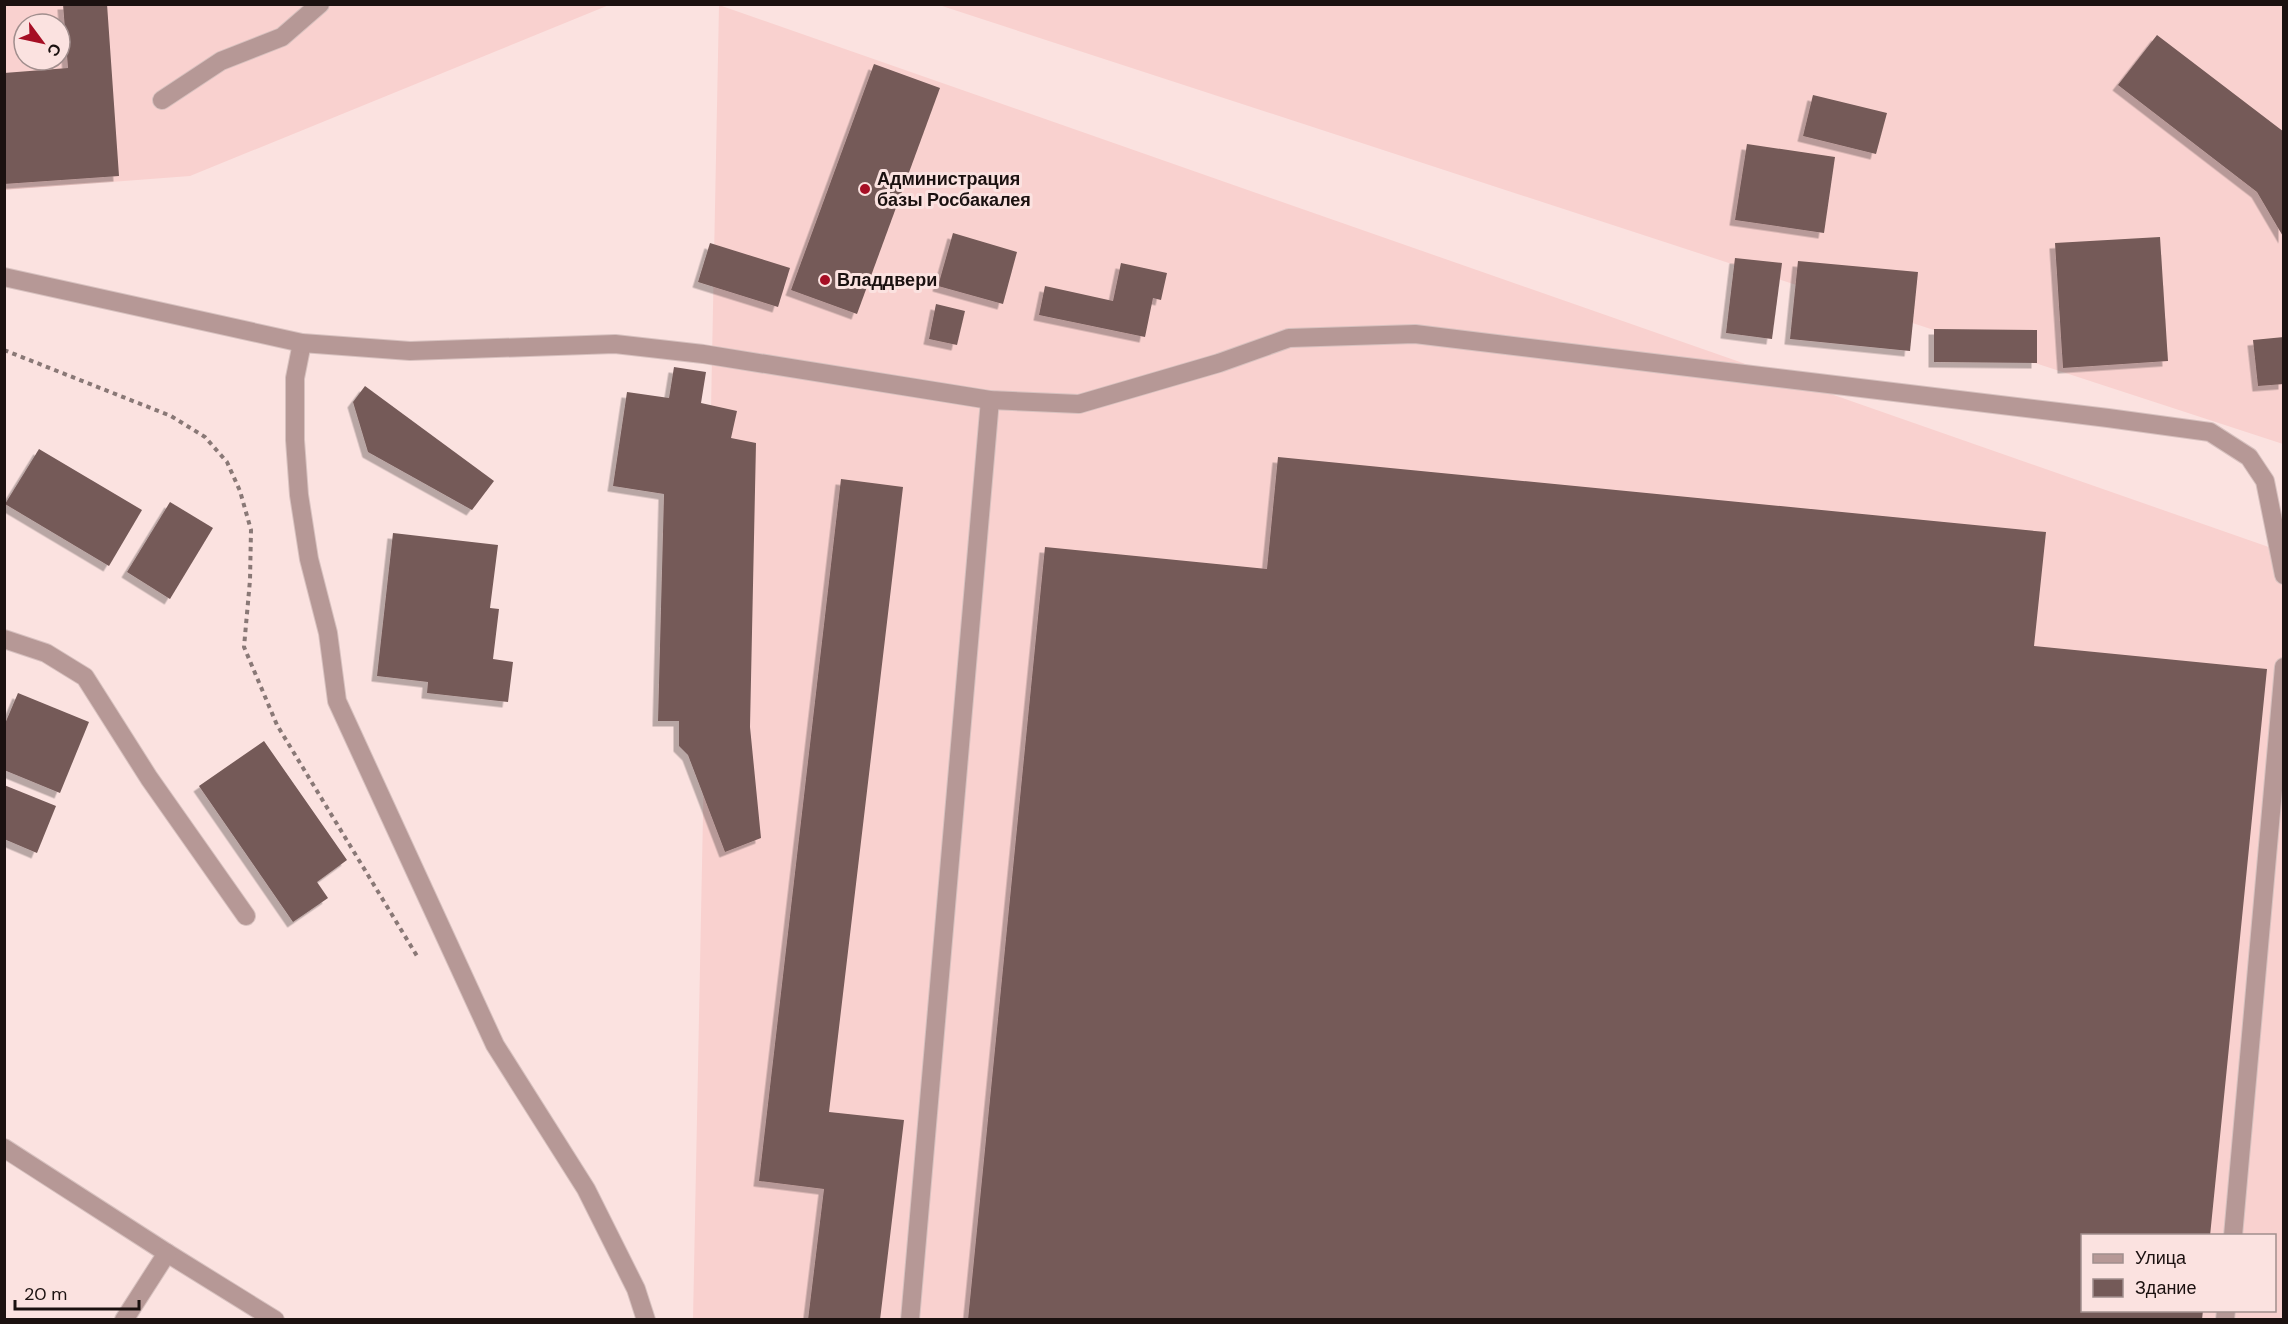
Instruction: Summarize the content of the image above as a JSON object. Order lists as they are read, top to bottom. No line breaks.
{"places":["Администрация базы Росбакалея","Владдвери"],"legend":["Улица","Здание"],"scale_bar":"20 m","north":"bottom right"}
